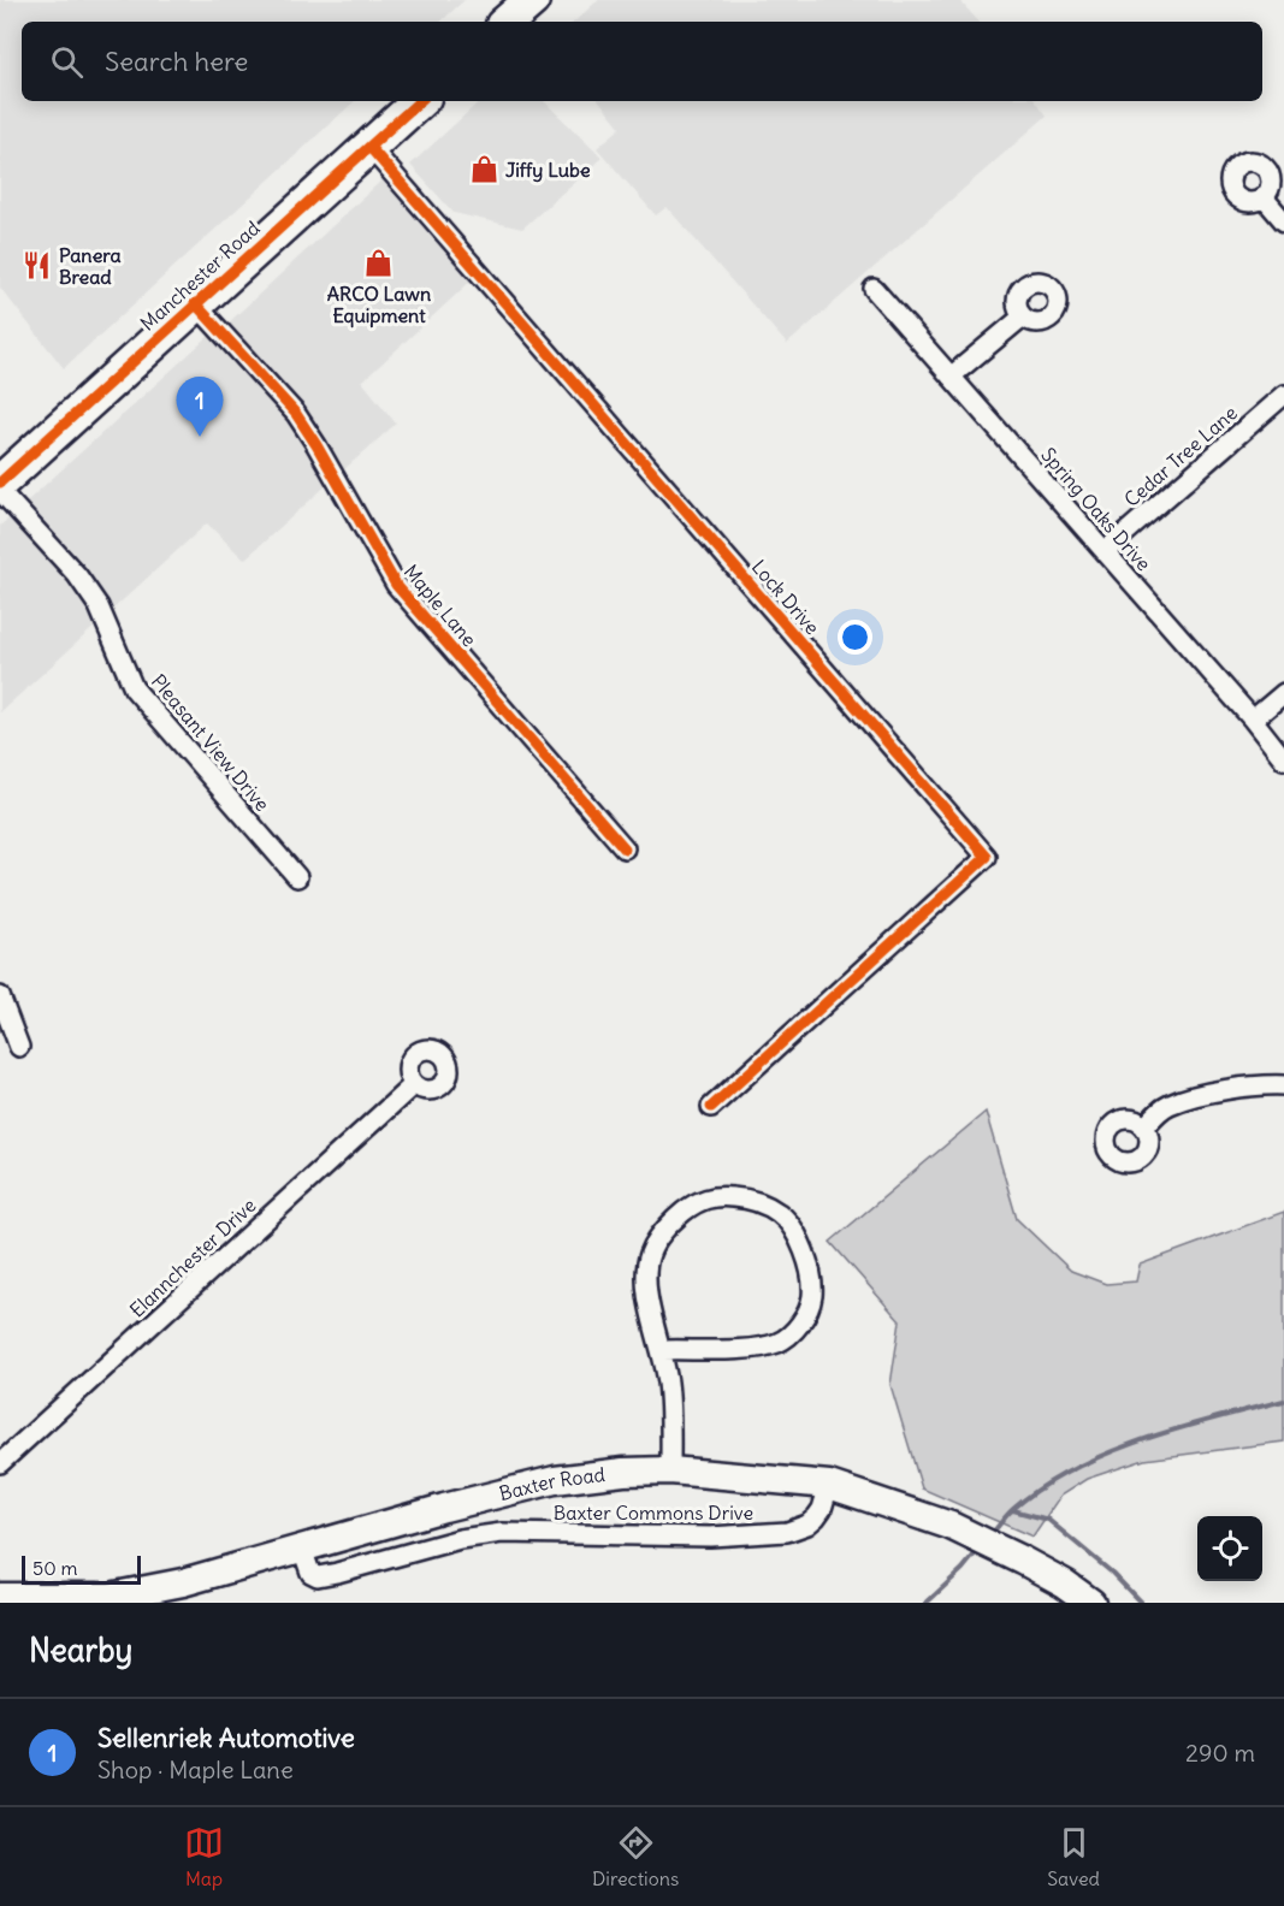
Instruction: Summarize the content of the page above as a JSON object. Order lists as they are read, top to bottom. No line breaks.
{"streets":{"highway":["Manchester Road"],"main road":["Baxter Road"],"street":["Cedar Tree Lane","Spring Oaks Drive","Lock Drive","Maple Lane","Pleasant View Drive","Elannchester Drive","Baxter Commons Drive"]},"crossings":[["Manchester Road","Lock Drive"],["Manchester Road","Maple Lane"],["Cedar Tree Lane","Spring Oaks Drive"],["Baxter Road","Baxter Commons Drive"]],"places":{"shop":["Jiffy Lube","ARCO Lawn Equipment"],"restaurant":["Panera Bread"]},"scale_bar":"50 m","page":{"search":"Search here","pins":"1","scale":"50 m","heading":"Nearby","list":[{"mark":"1","name":"Sellenriek Automotive","note":"Shop · Maple Lane","value":"290 m"}],"nav":["Map","Directions","Saved"]}}
